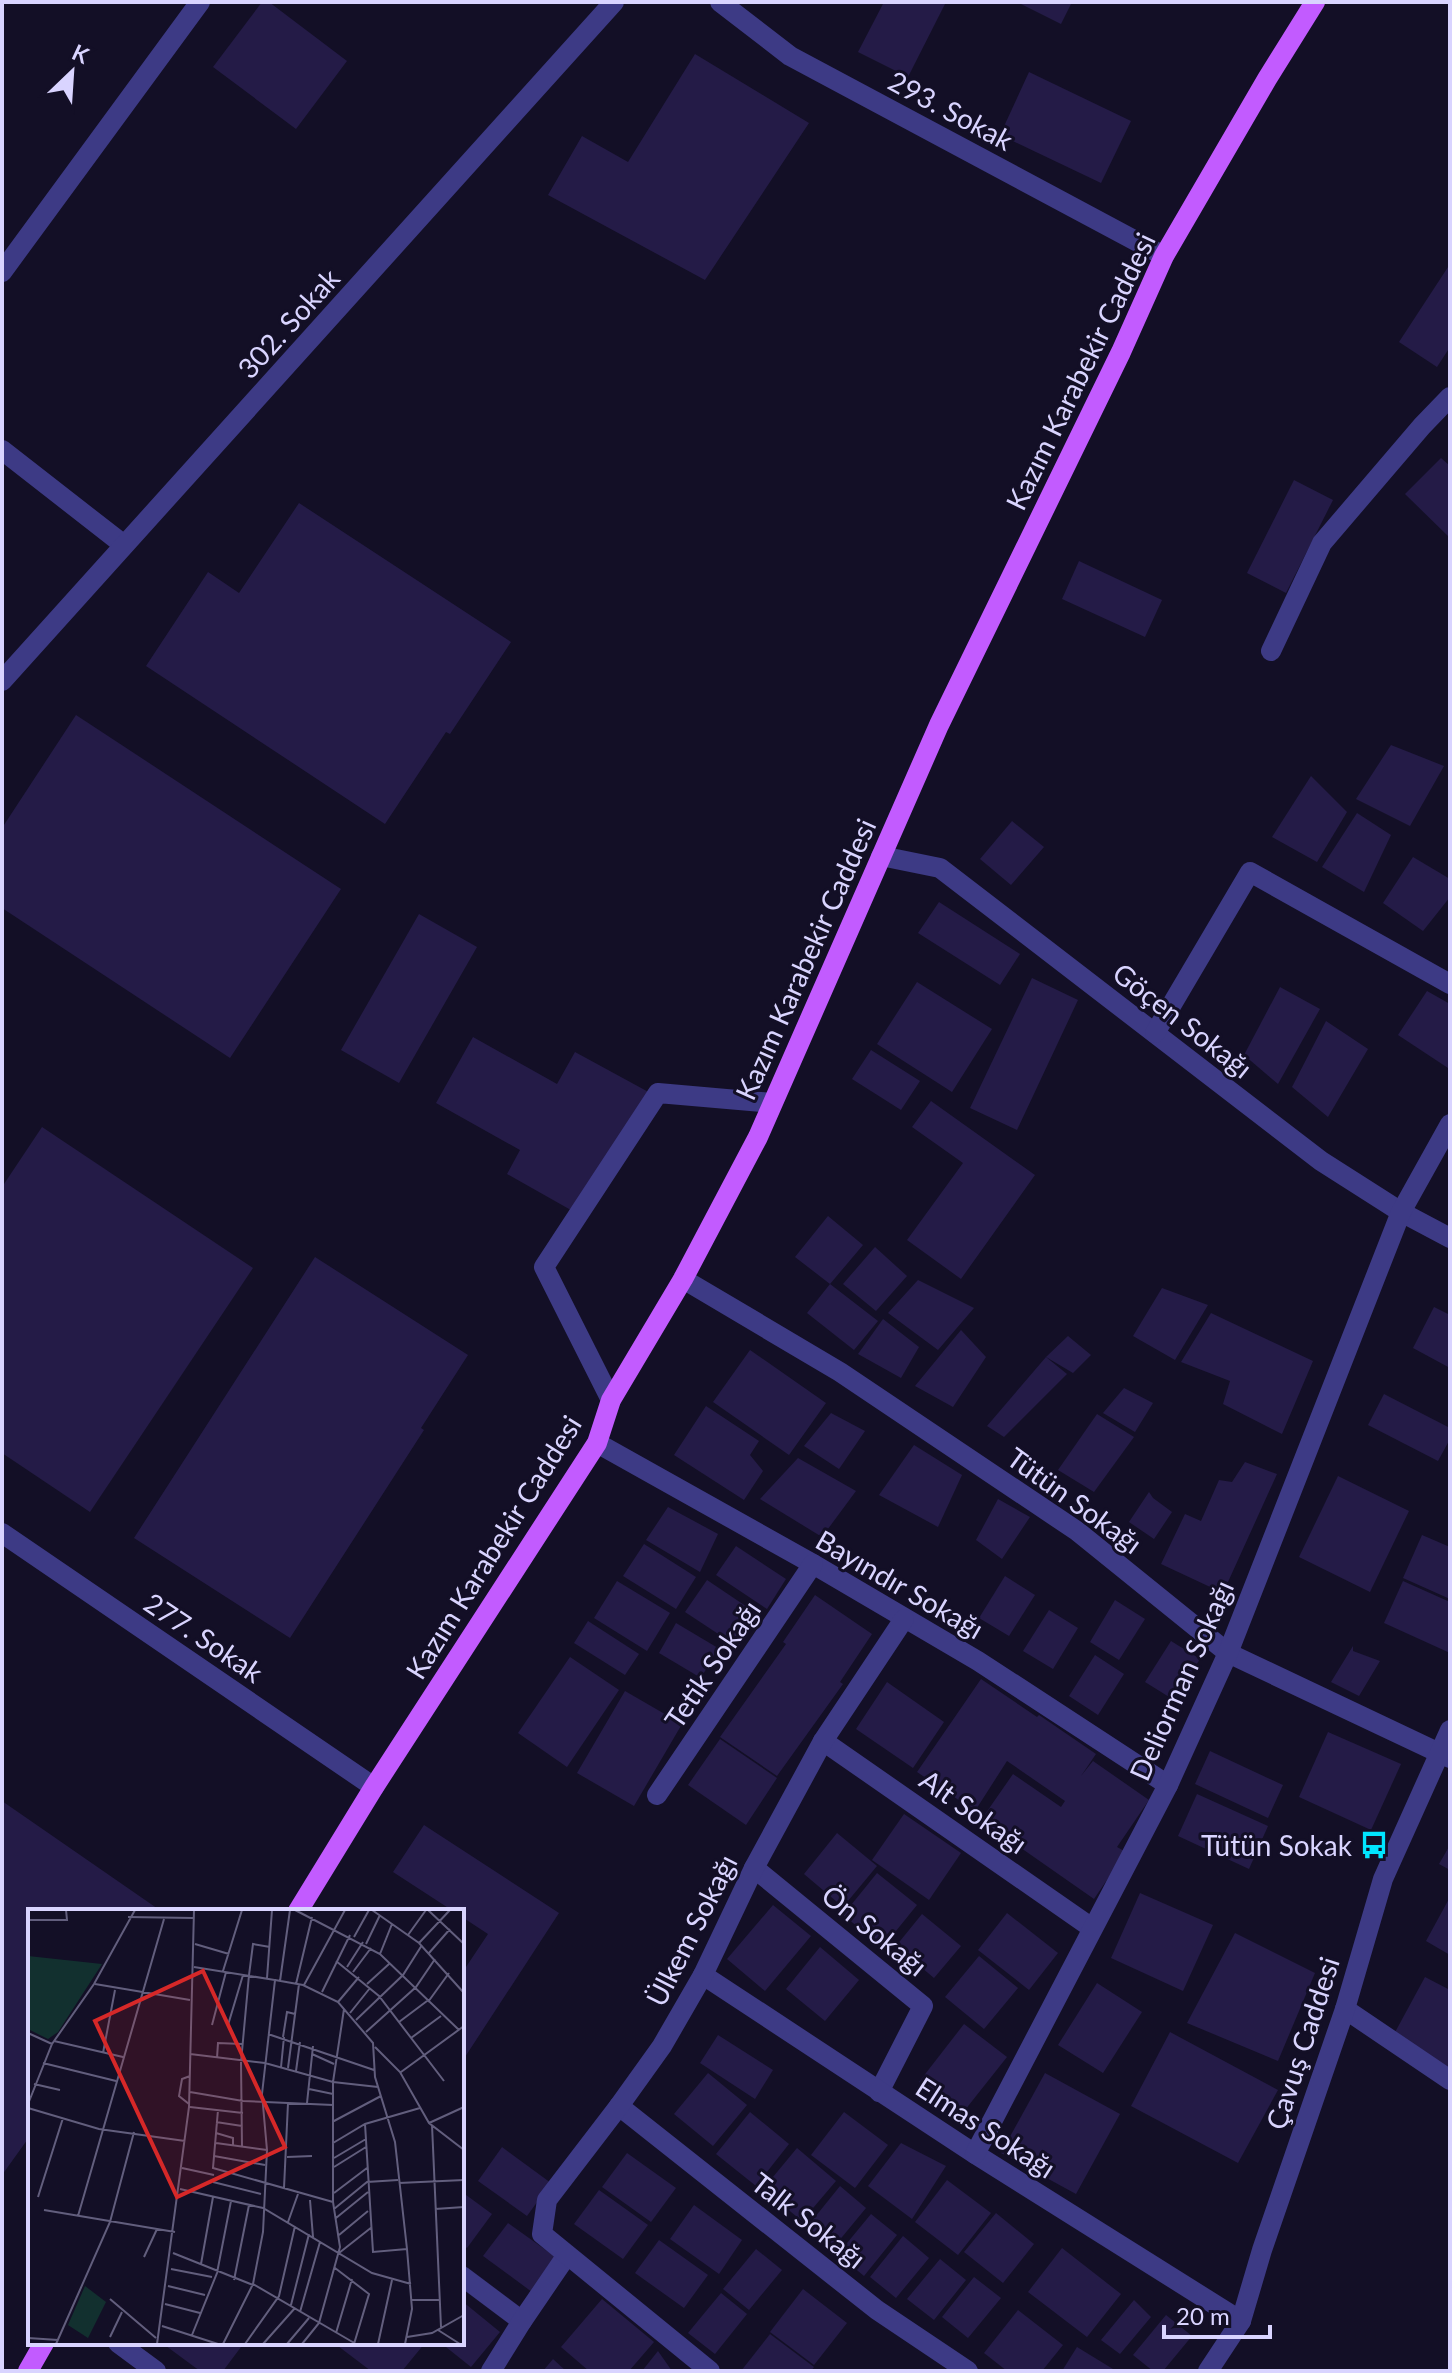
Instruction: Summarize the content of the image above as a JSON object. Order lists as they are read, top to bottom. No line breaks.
{"streets":{"main road":["Kazım Karabekir Caddesi"],"street":["293. Sokak","302. Sokak","Göçen Sokağı","Tütün Sokağı","Bayındır Sokağı","277. Sokak","Tetik Sokağı","Deliorman Sokağı","Alt Sokağı","Ülkem Sokağı","Ön Sokağı","Çavuş Caddesi","Elmas Sokağı","Talk Sokağı"]},"crossings":[["293. Sokak","Kazım Karabekir Caddesi"],["Kazım Karabekir Caddesi","Göçen Sokağı"],["Kazım Karabekir Caddesi","Tütün Sokağı"],["Kazım Karabekir Caddesi","Bayındır Sokağı"],["Kazım Karabekir Caddesi","277. Sokak"],["Göçen Sokağı","Deliorman Sokağı"],["Tütün Sokağı","Deliorman Sokağı"],["Tütün Sokağı","Çavuş Caddesi"],["Bayındır Sokağı","Tetik Sokağı"],["Bayındır Sokağı","Deliorman Sokağı"],["Bayındır Sokağı","Ülkem Sokağı"],["Deliorman Sokağı","Alt Sokağı"],["Deliorman Sokağı","Elmas Sokağı"],["Alt Sokağı","Ülkem Sokağı"],["Ülkem Sokağı","Ön Sokağı"],["Ülkem Sokağı","Elmas Sokağı"],["Ülkem Sokağı","Talk Sokağı"],["Ön Sokağı","Elmas Sokağı"],["Çavuş Caddesi","Elmas Sokağı"]],"places":{"bus stop":["Tütün Sokak"]},"scale_bar":"20 m","north":"top right"}
